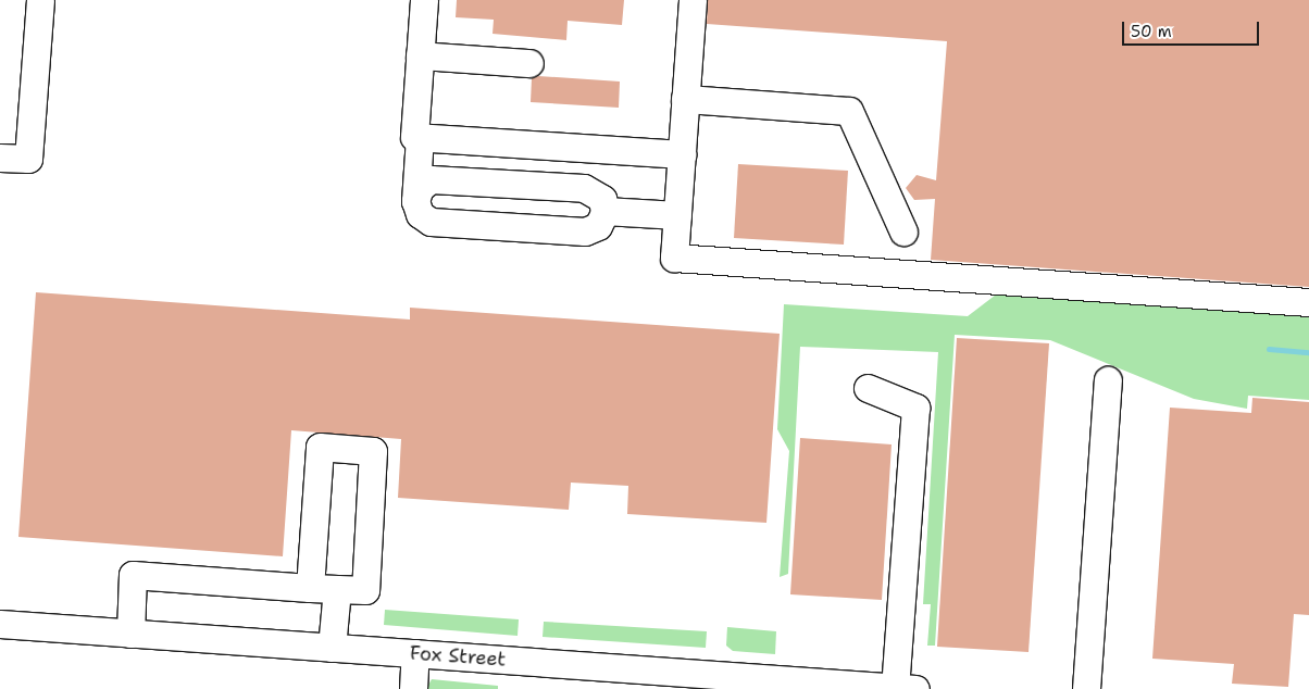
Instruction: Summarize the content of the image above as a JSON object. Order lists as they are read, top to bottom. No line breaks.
{"streets":{"street":["Fox Street"]},"scale_bar":"50 m"}
